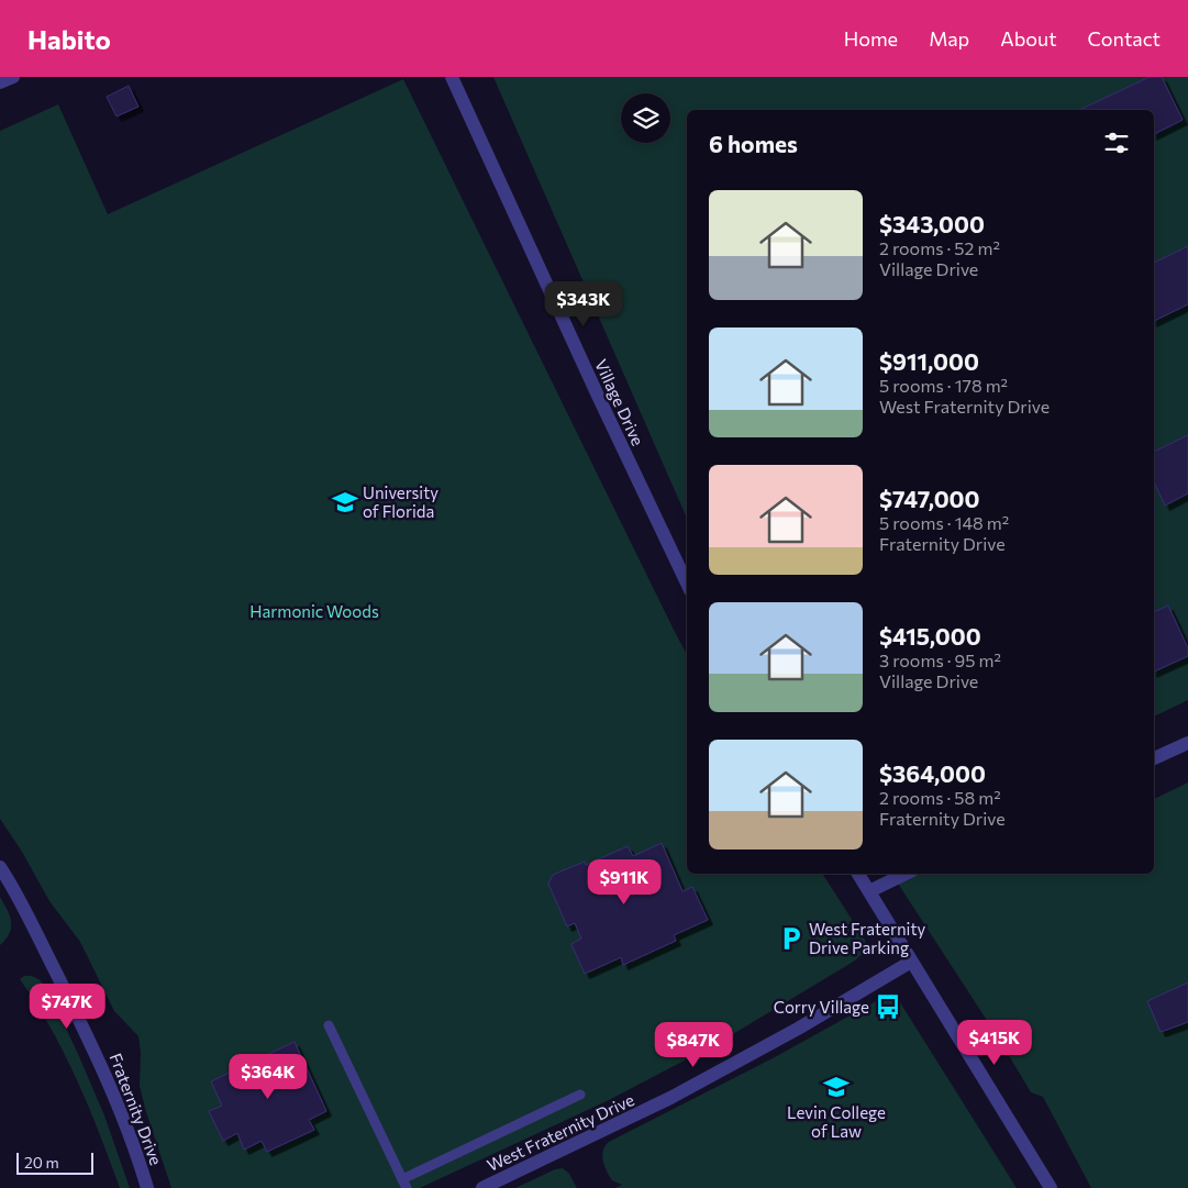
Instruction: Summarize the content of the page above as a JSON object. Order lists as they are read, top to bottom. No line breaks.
{"streets":{"street":["Village Drive","Fraternity Drive","West Fraternity Drive"]},"parks":["Harmonic Woods"],"places":{"school or university":["University of Florida","Levin College of Law"],"parking":["West Fraternity Drive Parking"],"bus stop":["Corry Village"]},"scale_bar":"20 m","page":{"header":"Habito","nav":["Home","Map","About","Contact"],"heading":"6 homes","list":[{"name":"$343,000","note":"2 rooms · 52 m² · Village Drive"},{"name":"$911,000","note":"5 rooms · 178 m² · West Fraternity Drive"},{"name":"$747,000","note":"5 rooms · 148 m² · Fraternity Drive"},{"name":"$415,000","note":"3 rooms · 95 m² · Village Drive"},{"name":"$364,000","note":"2 rooms · 58 m² · Fraternity Drive"}],"price":["$343K","$911K","$747K","$415K","$847K","$364K"],"scale":"20 m"}}
